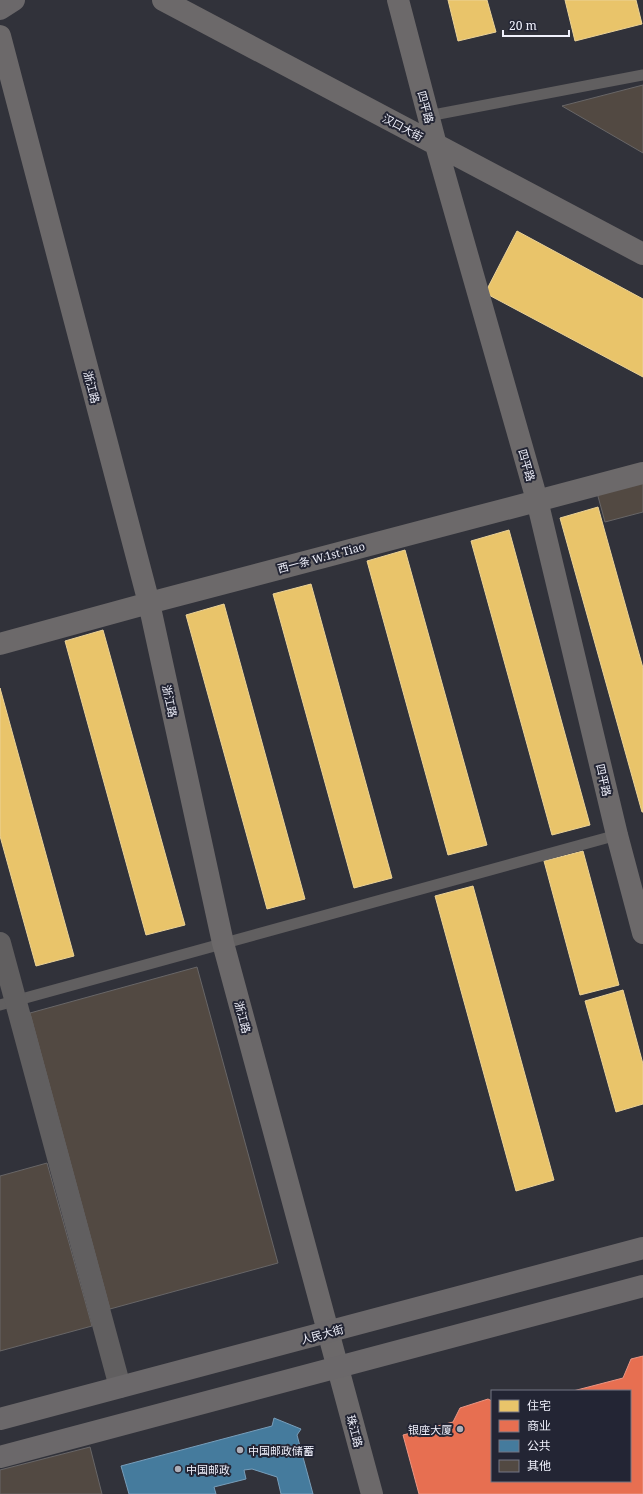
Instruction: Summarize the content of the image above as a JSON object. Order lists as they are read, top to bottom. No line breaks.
{"streets":{"main road":["四平路","汉口大街","浙江路","西一条 W.1st Tiao","人民大街","珠江路"]},"crossings":[["四平路","汉口大街"],["四平路","西一条 W.1st Tiao"],["浙江路","西一条 W.1st Tiao"],["浙江路","人民大街"],["浙江路","珠江路"]],"places":["银座大厦","中国邮政储蓄","中国邮政"],"legend":["住宅","商业","公共","其他"],"scale_bar":"20 m"}
